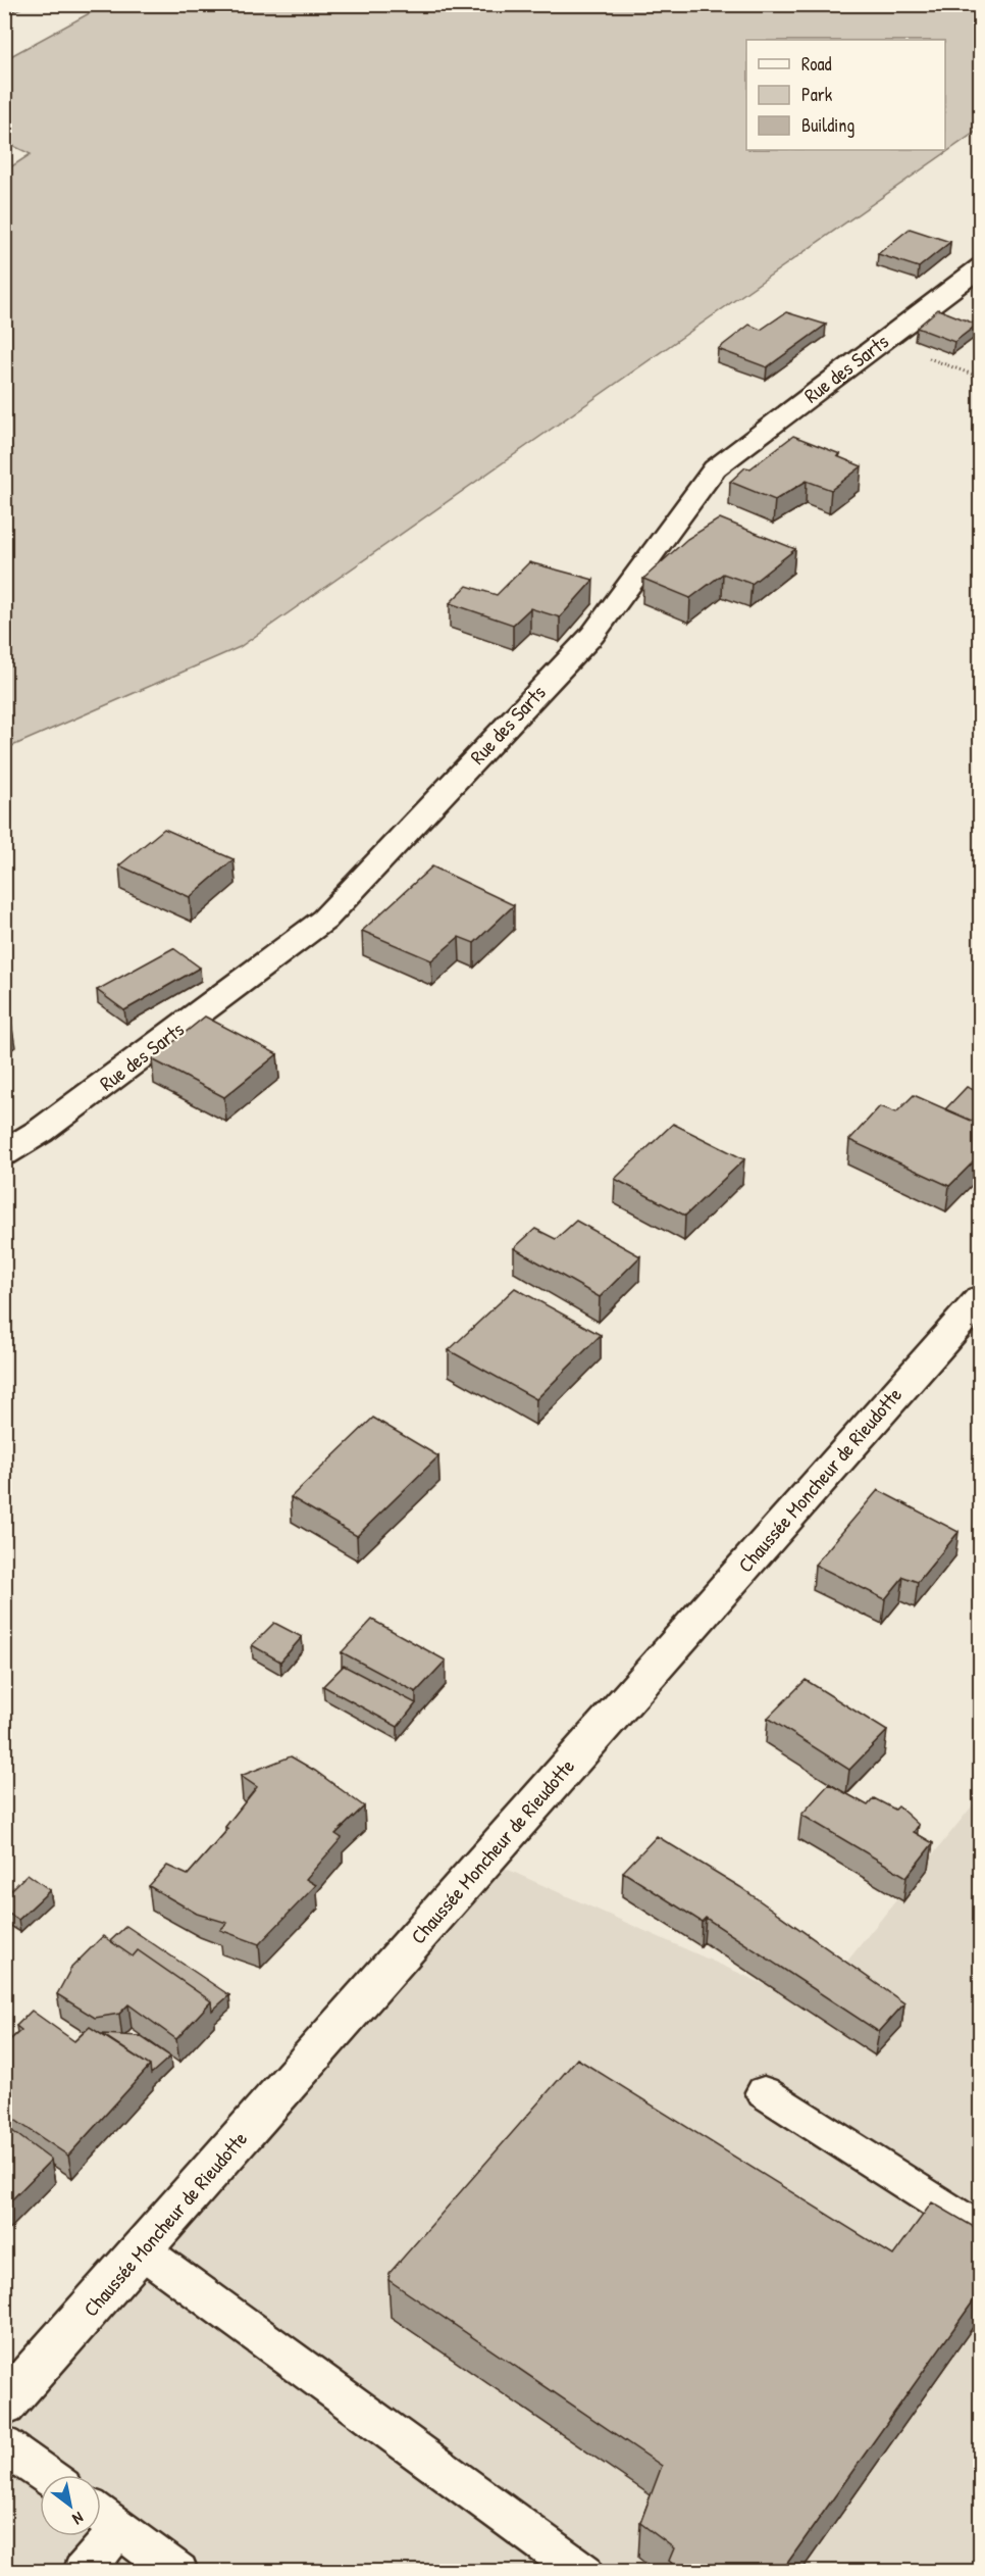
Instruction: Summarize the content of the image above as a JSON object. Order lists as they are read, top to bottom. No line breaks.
{"streets":{"street":["Rue des Sarts","Chaussée Moncheur de Rieudotte"]},"legend":["Road","Park","Building"],"north":"bottom right"}
